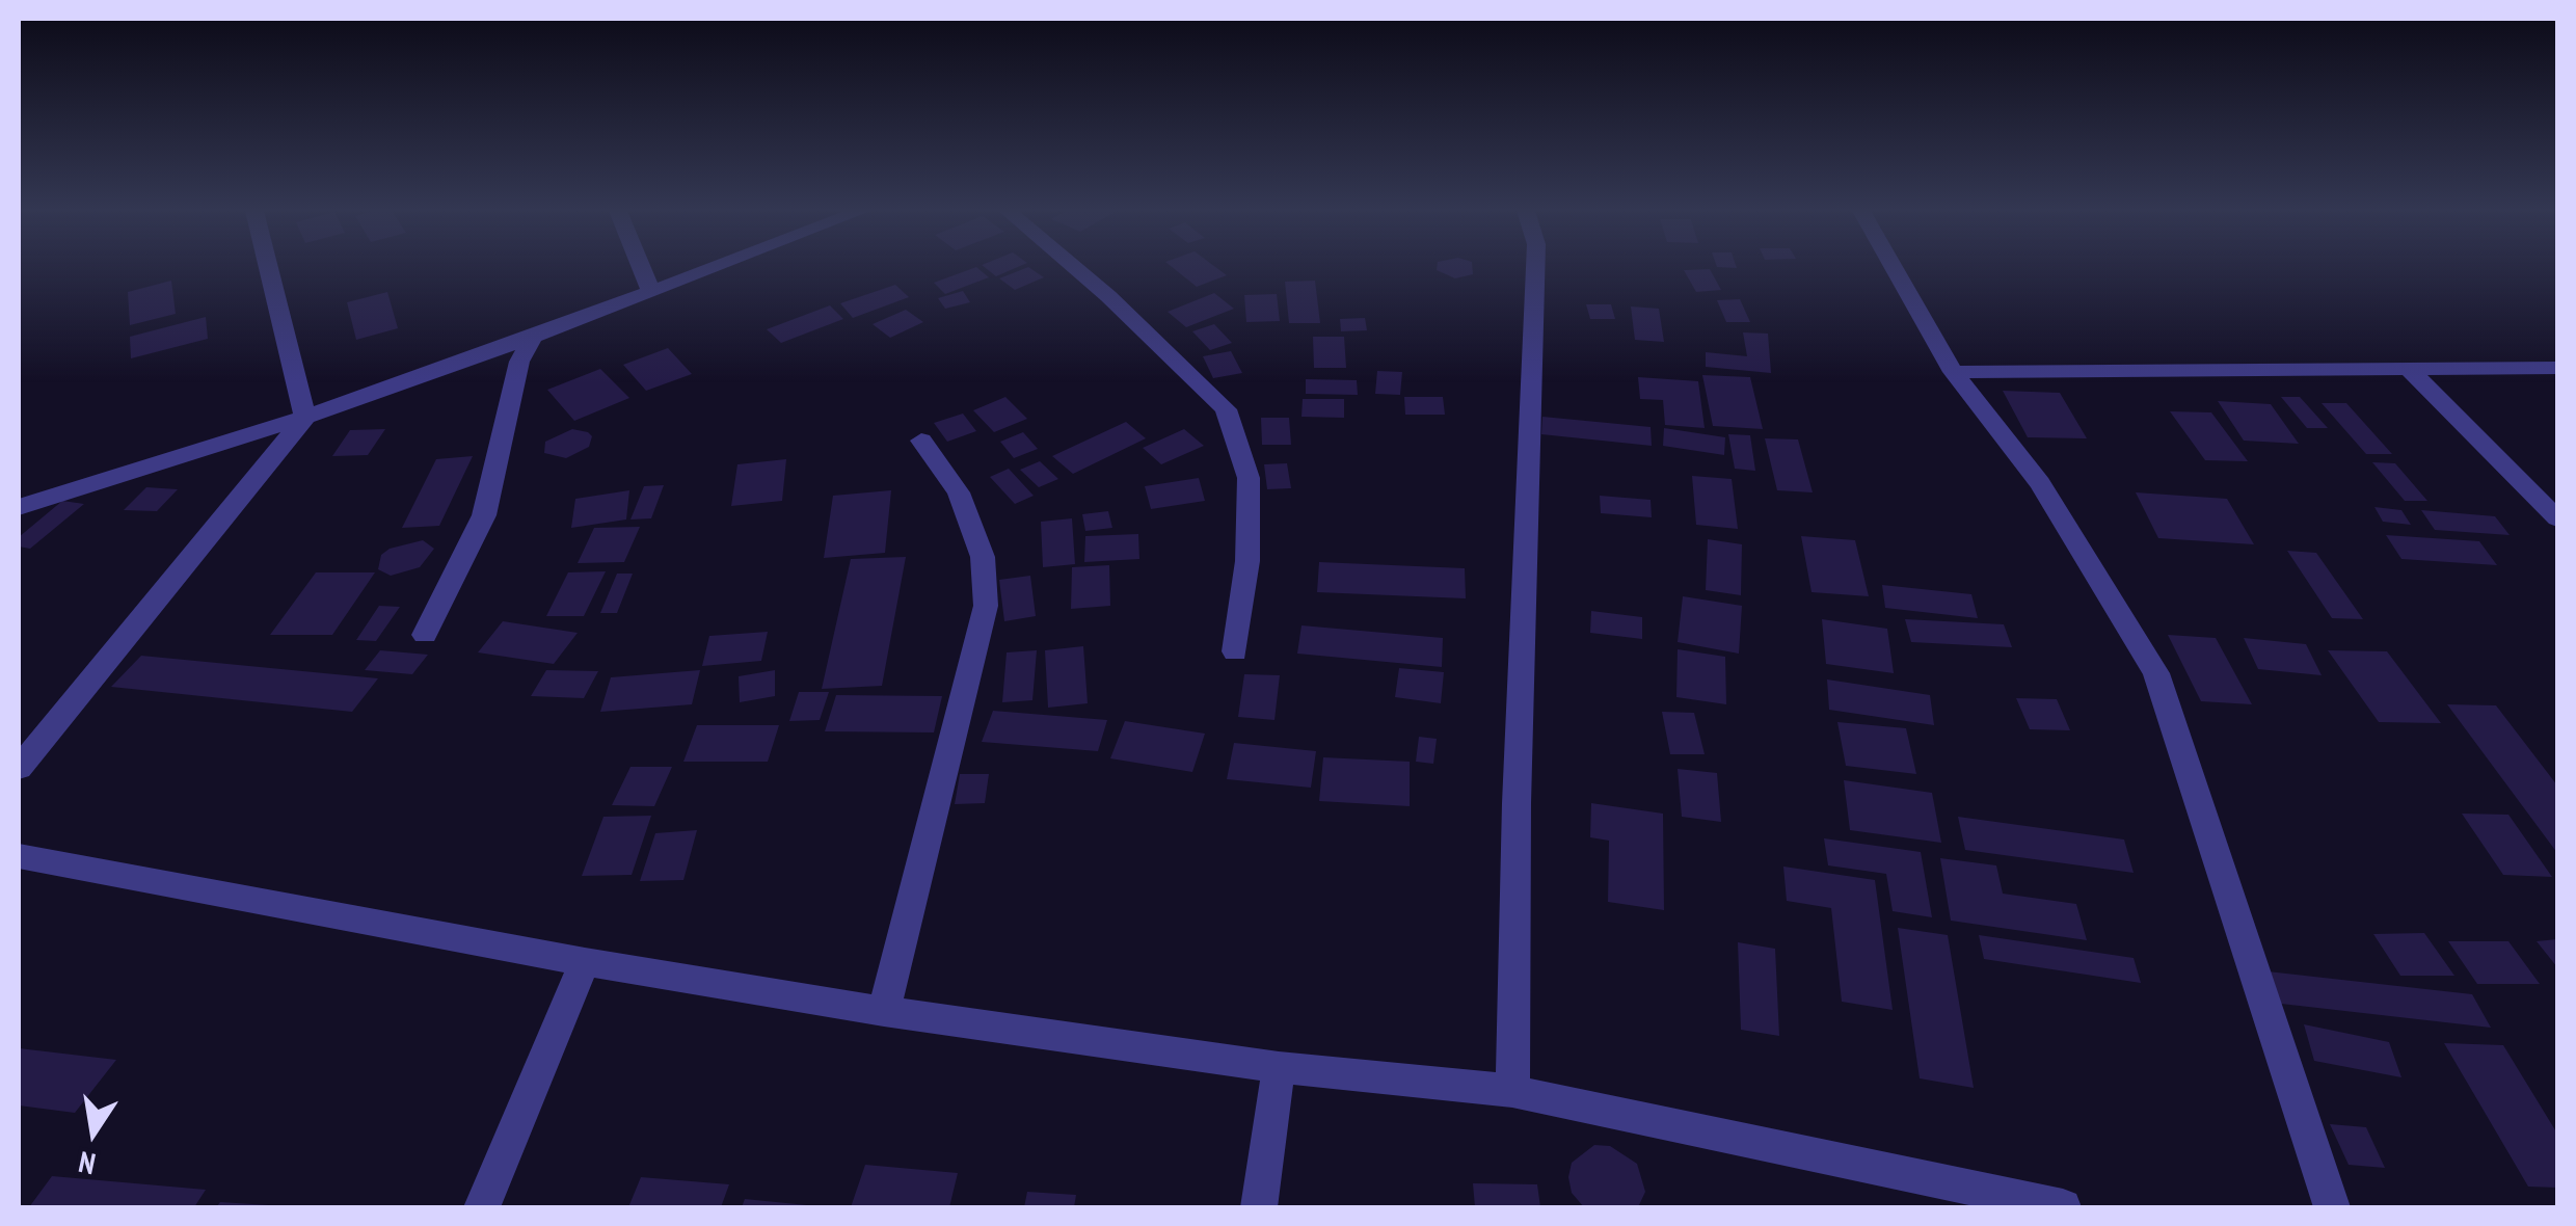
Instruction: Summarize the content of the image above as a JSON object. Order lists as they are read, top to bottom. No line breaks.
{"north":"bottom"}
